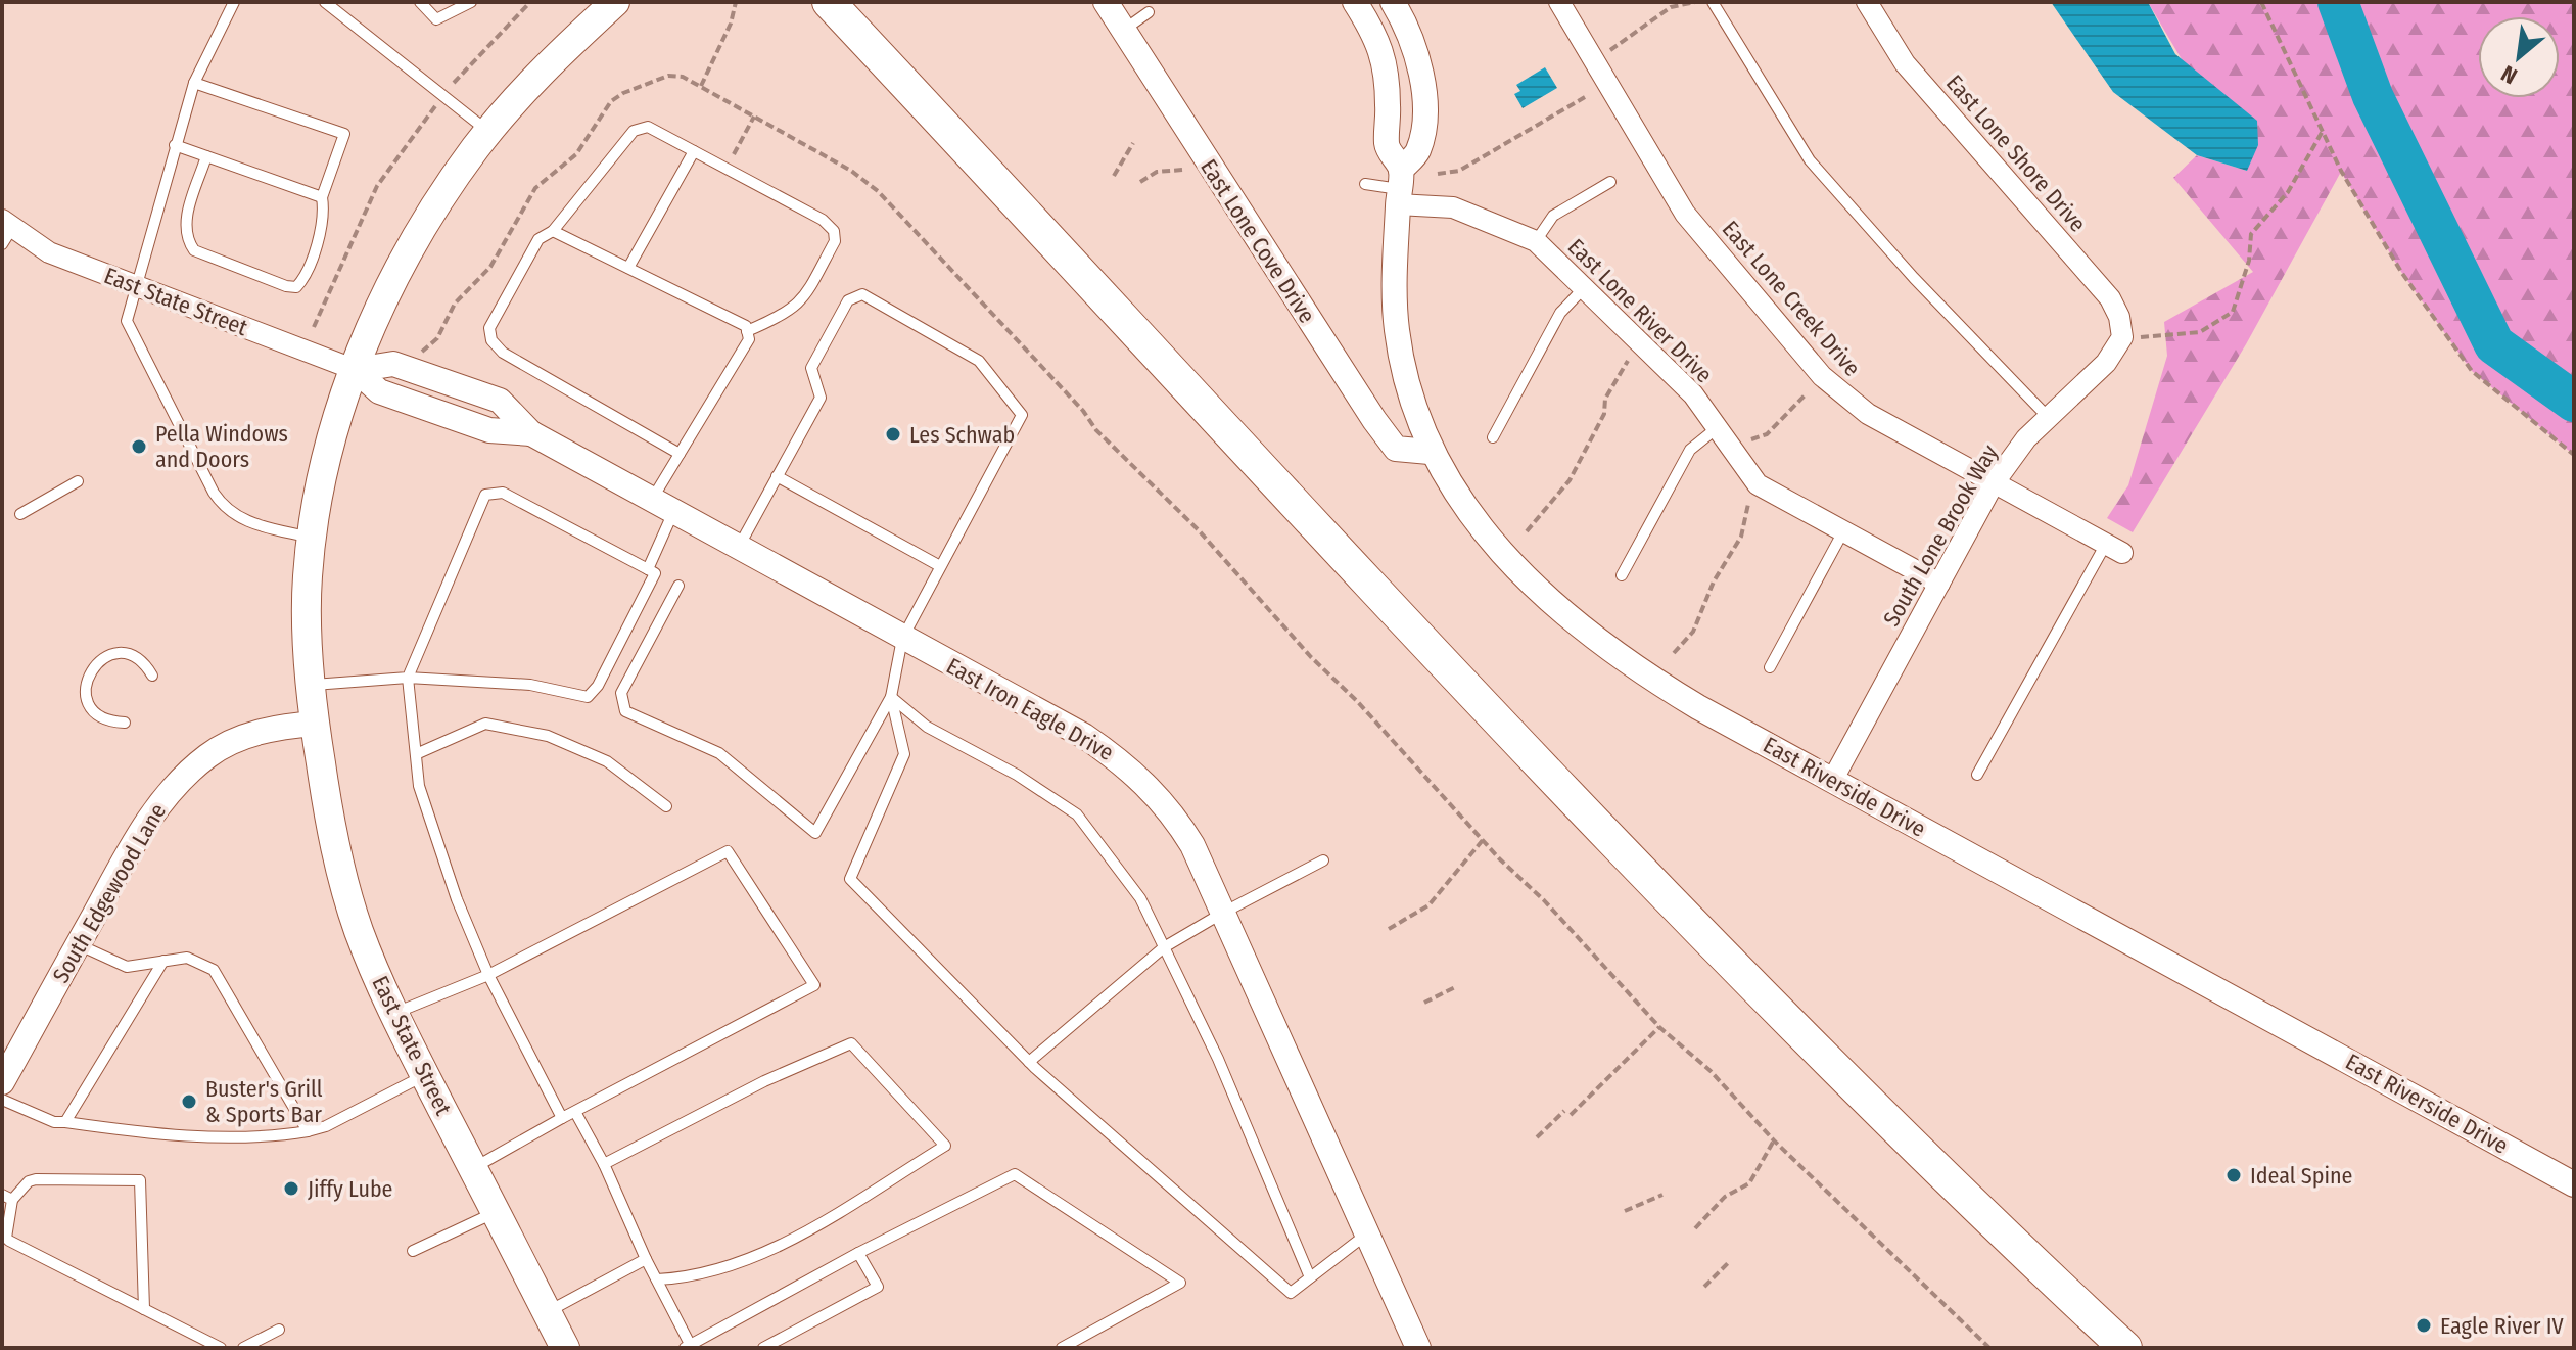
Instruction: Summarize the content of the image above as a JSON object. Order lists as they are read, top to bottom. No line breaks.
{"streets":{"main road":["East State Street"],"street":["East Lone Shore Drive","East Lone Cove Drive","East Lone Creek Drive","East Lone River Drive","South Lone Brook Way","East Iron Eagle Drive","East Riverside Drive","South Edgewood Lane"]},"crossings":[["East Lone Shore Drive","South Lone Brook Way"],["East Lone Cove Drive","East Riverside Drive"],["East Lone Creek Drive","South Lone Brook Way"],["East State Street","East Iron Eagle Drive"],["East State Street","South Edgewood Lane"],["East Lone River Drive","South Lone Brook Way"],["East Lone River Drive","East Riverside Drive"],["South Lone Brook Way","East Riverside Drive"]],"places":["Les Schwab","Pella Windows and Doors","Buster's Grill & Sports Bar","Ideal Spine","Jiffy Lube","Eagle River IV"],"north":"bottom left"}
